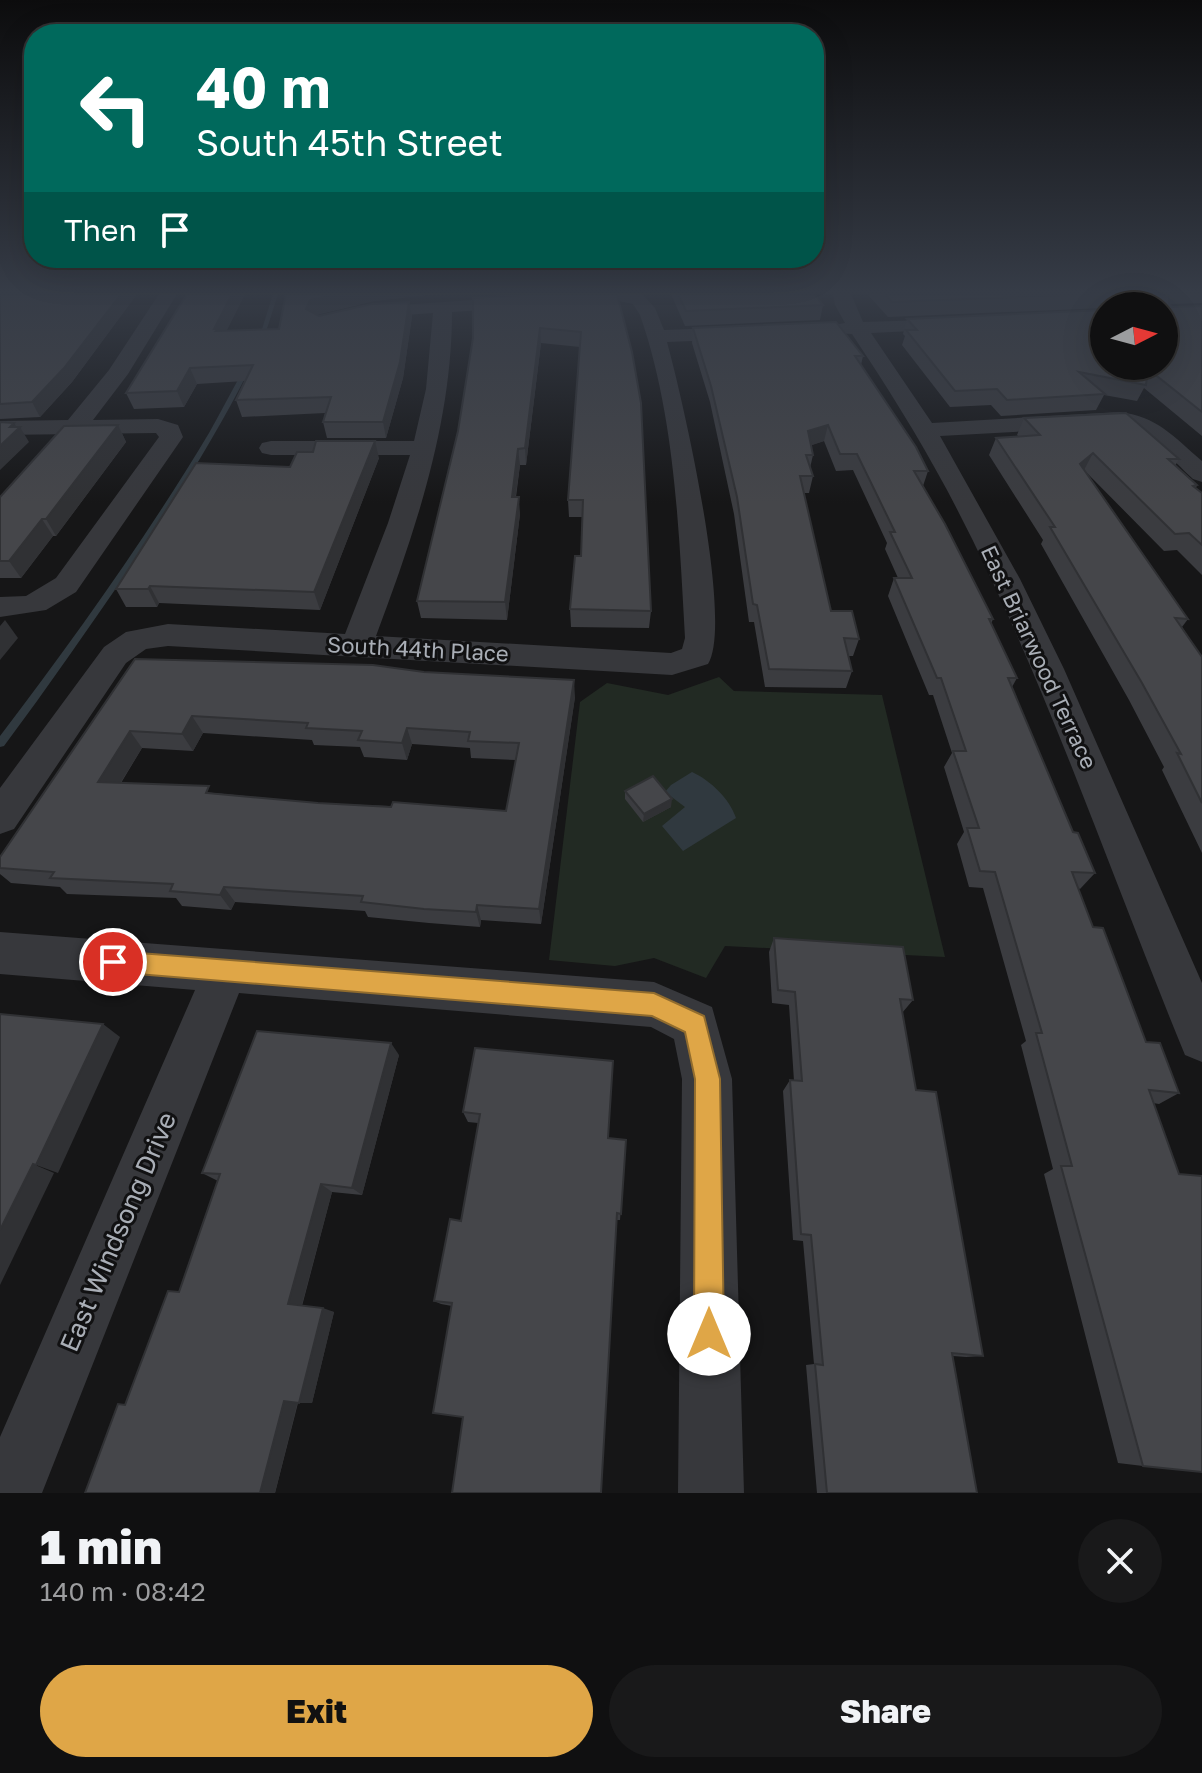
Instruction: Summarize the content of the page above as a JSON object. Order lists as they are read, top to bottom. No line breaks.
{"streets":{"street":["South 44th Place","East Briarwood Terrace","East Windsong Drive"]},"north":"right","page":{"turn":["40 m","South 45th Street"],"then":"Then","heading":["1 min","140 m · 08:42"],"buttons":["Exit","Share"]}}
